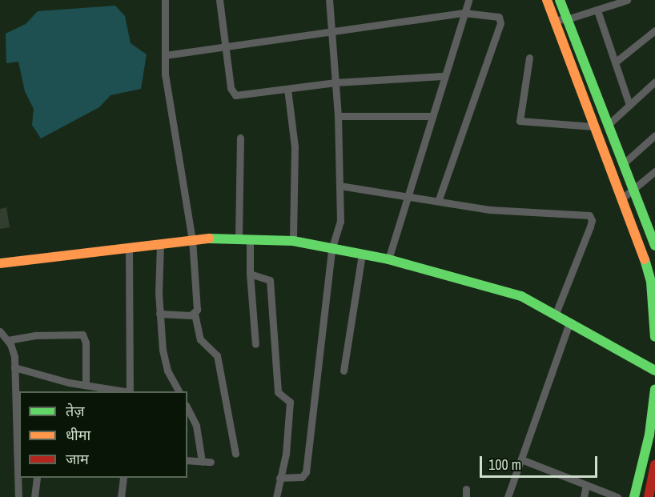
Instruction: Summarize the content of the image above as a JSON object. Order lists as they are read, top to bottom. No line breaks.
{"legend":["तेज़","धीमा","जाम"],"scale_bar":"100 m"}
